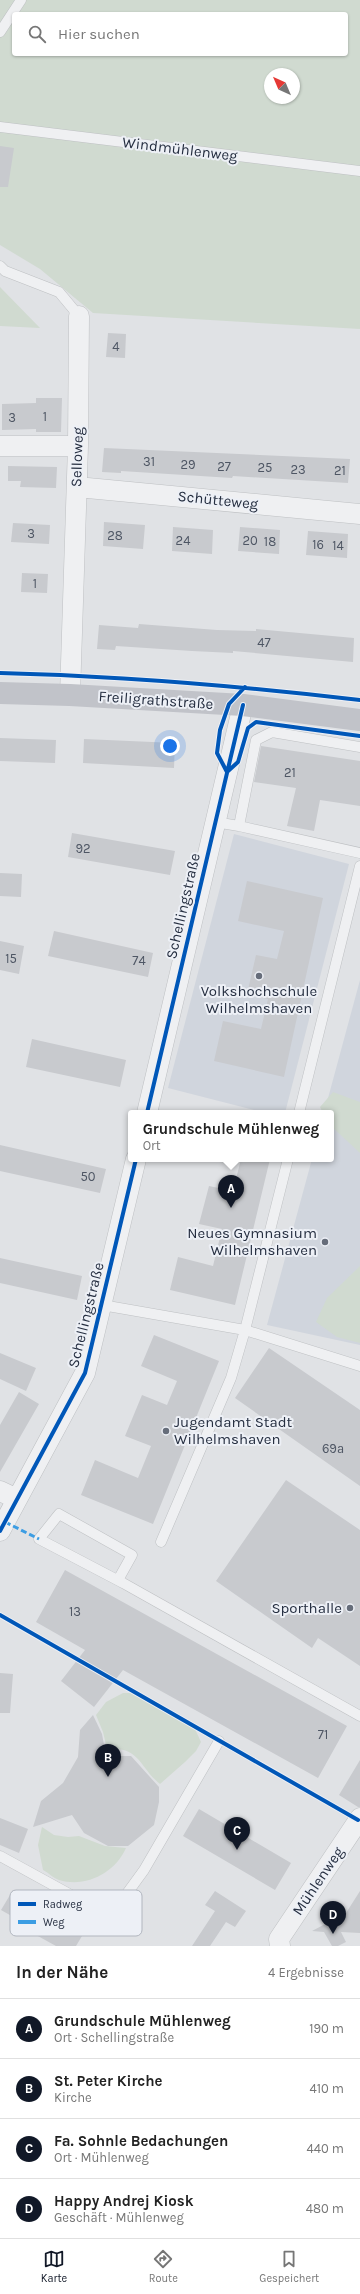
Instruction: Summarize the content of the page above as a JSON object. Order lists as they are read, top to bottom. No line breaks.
{"streets":{"street":["Selloweg","Schütteweg","Freiligrathstraße","Schellingstraße","Mühlenweg"],"lane":["Windmühlenweg"]},"crossings":[["Selloweg","Schütteweg"],["Selloweg","Freiligrathstraße"],["Freiligrathstraße","Schellingstraße"]],"places":["Volkshochschule Wilhelmshaven","Neues Gymnasium Wilhelmshaven","Jugendamt Stadt Wilhelmshaven","Sporthalle"],"house_numbers":["4","1","3","31","29","27","25","23","21","3","28","24","20","18","16","14","1","47","21","92","15","74","50","69a","13","71"],"legend":["Radweg","Weg"],"north":"top left","page":{"search":"Hier suchen","popup":["Grundschule Mühlenweg","Ort"],"pins":["A","B","C","D"],"heading":["In der Nähe","4 Ergebnisse"],"list":[{"mark":"A","name":"Grundschule Mühlenweg","note":"Ort · Schellingstraße","value":"190 m"},{"mark":"B","name":"St. Peter Kirche","note":"Kirche","value":"410 m"},{"mark":"C","name":"Fa. Sohnle Bedachungen","note":"Ort · Mühlenweg","value":"440 m"},{"mark":"D","name":"Happy Andrej Kiosk","note":"Geschäft · Mühlenweg","value":"480 m"}],"nav":["Karte","Route","Gespeichert"]}}
